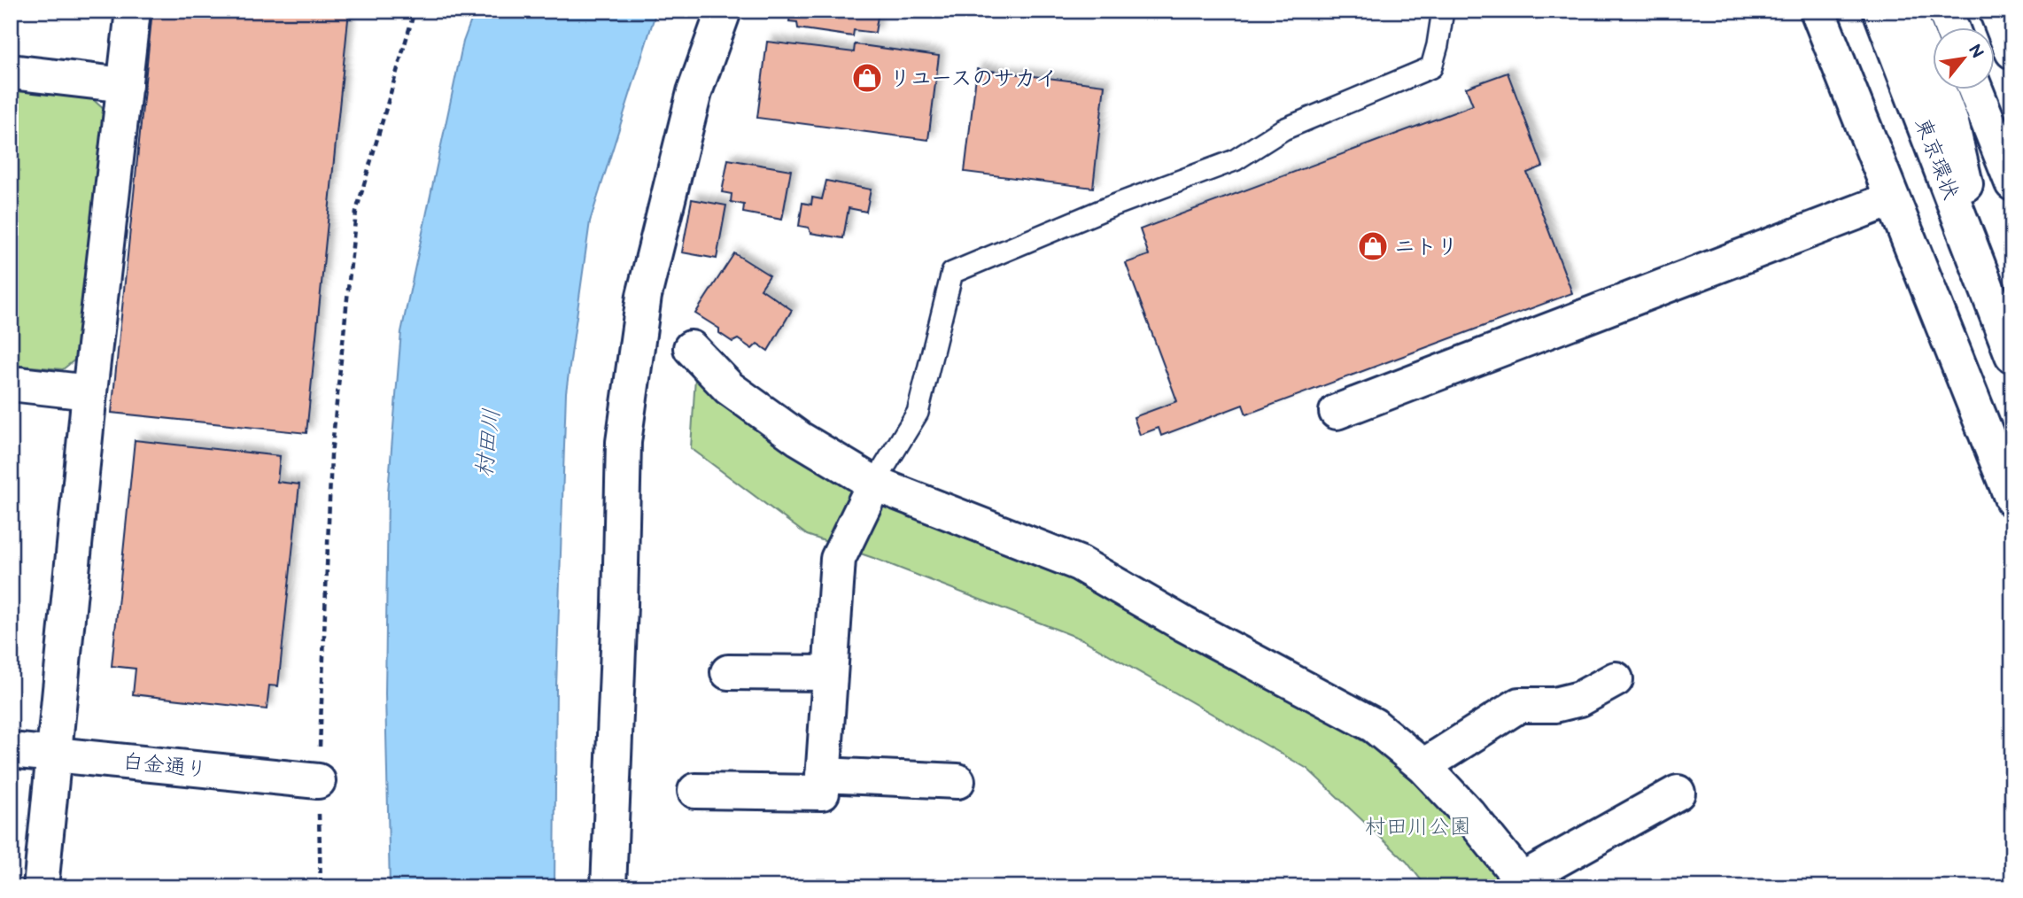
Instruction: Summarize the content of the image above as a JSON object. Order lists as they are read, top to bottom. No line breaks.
{"streets":{"main road":["東京環状","白金通り"]},"water":["村田川"],"parks":["村田川公園"],"places":{"shop":["リユースのサカイ","ニトリ"]},"north":"top right"}
